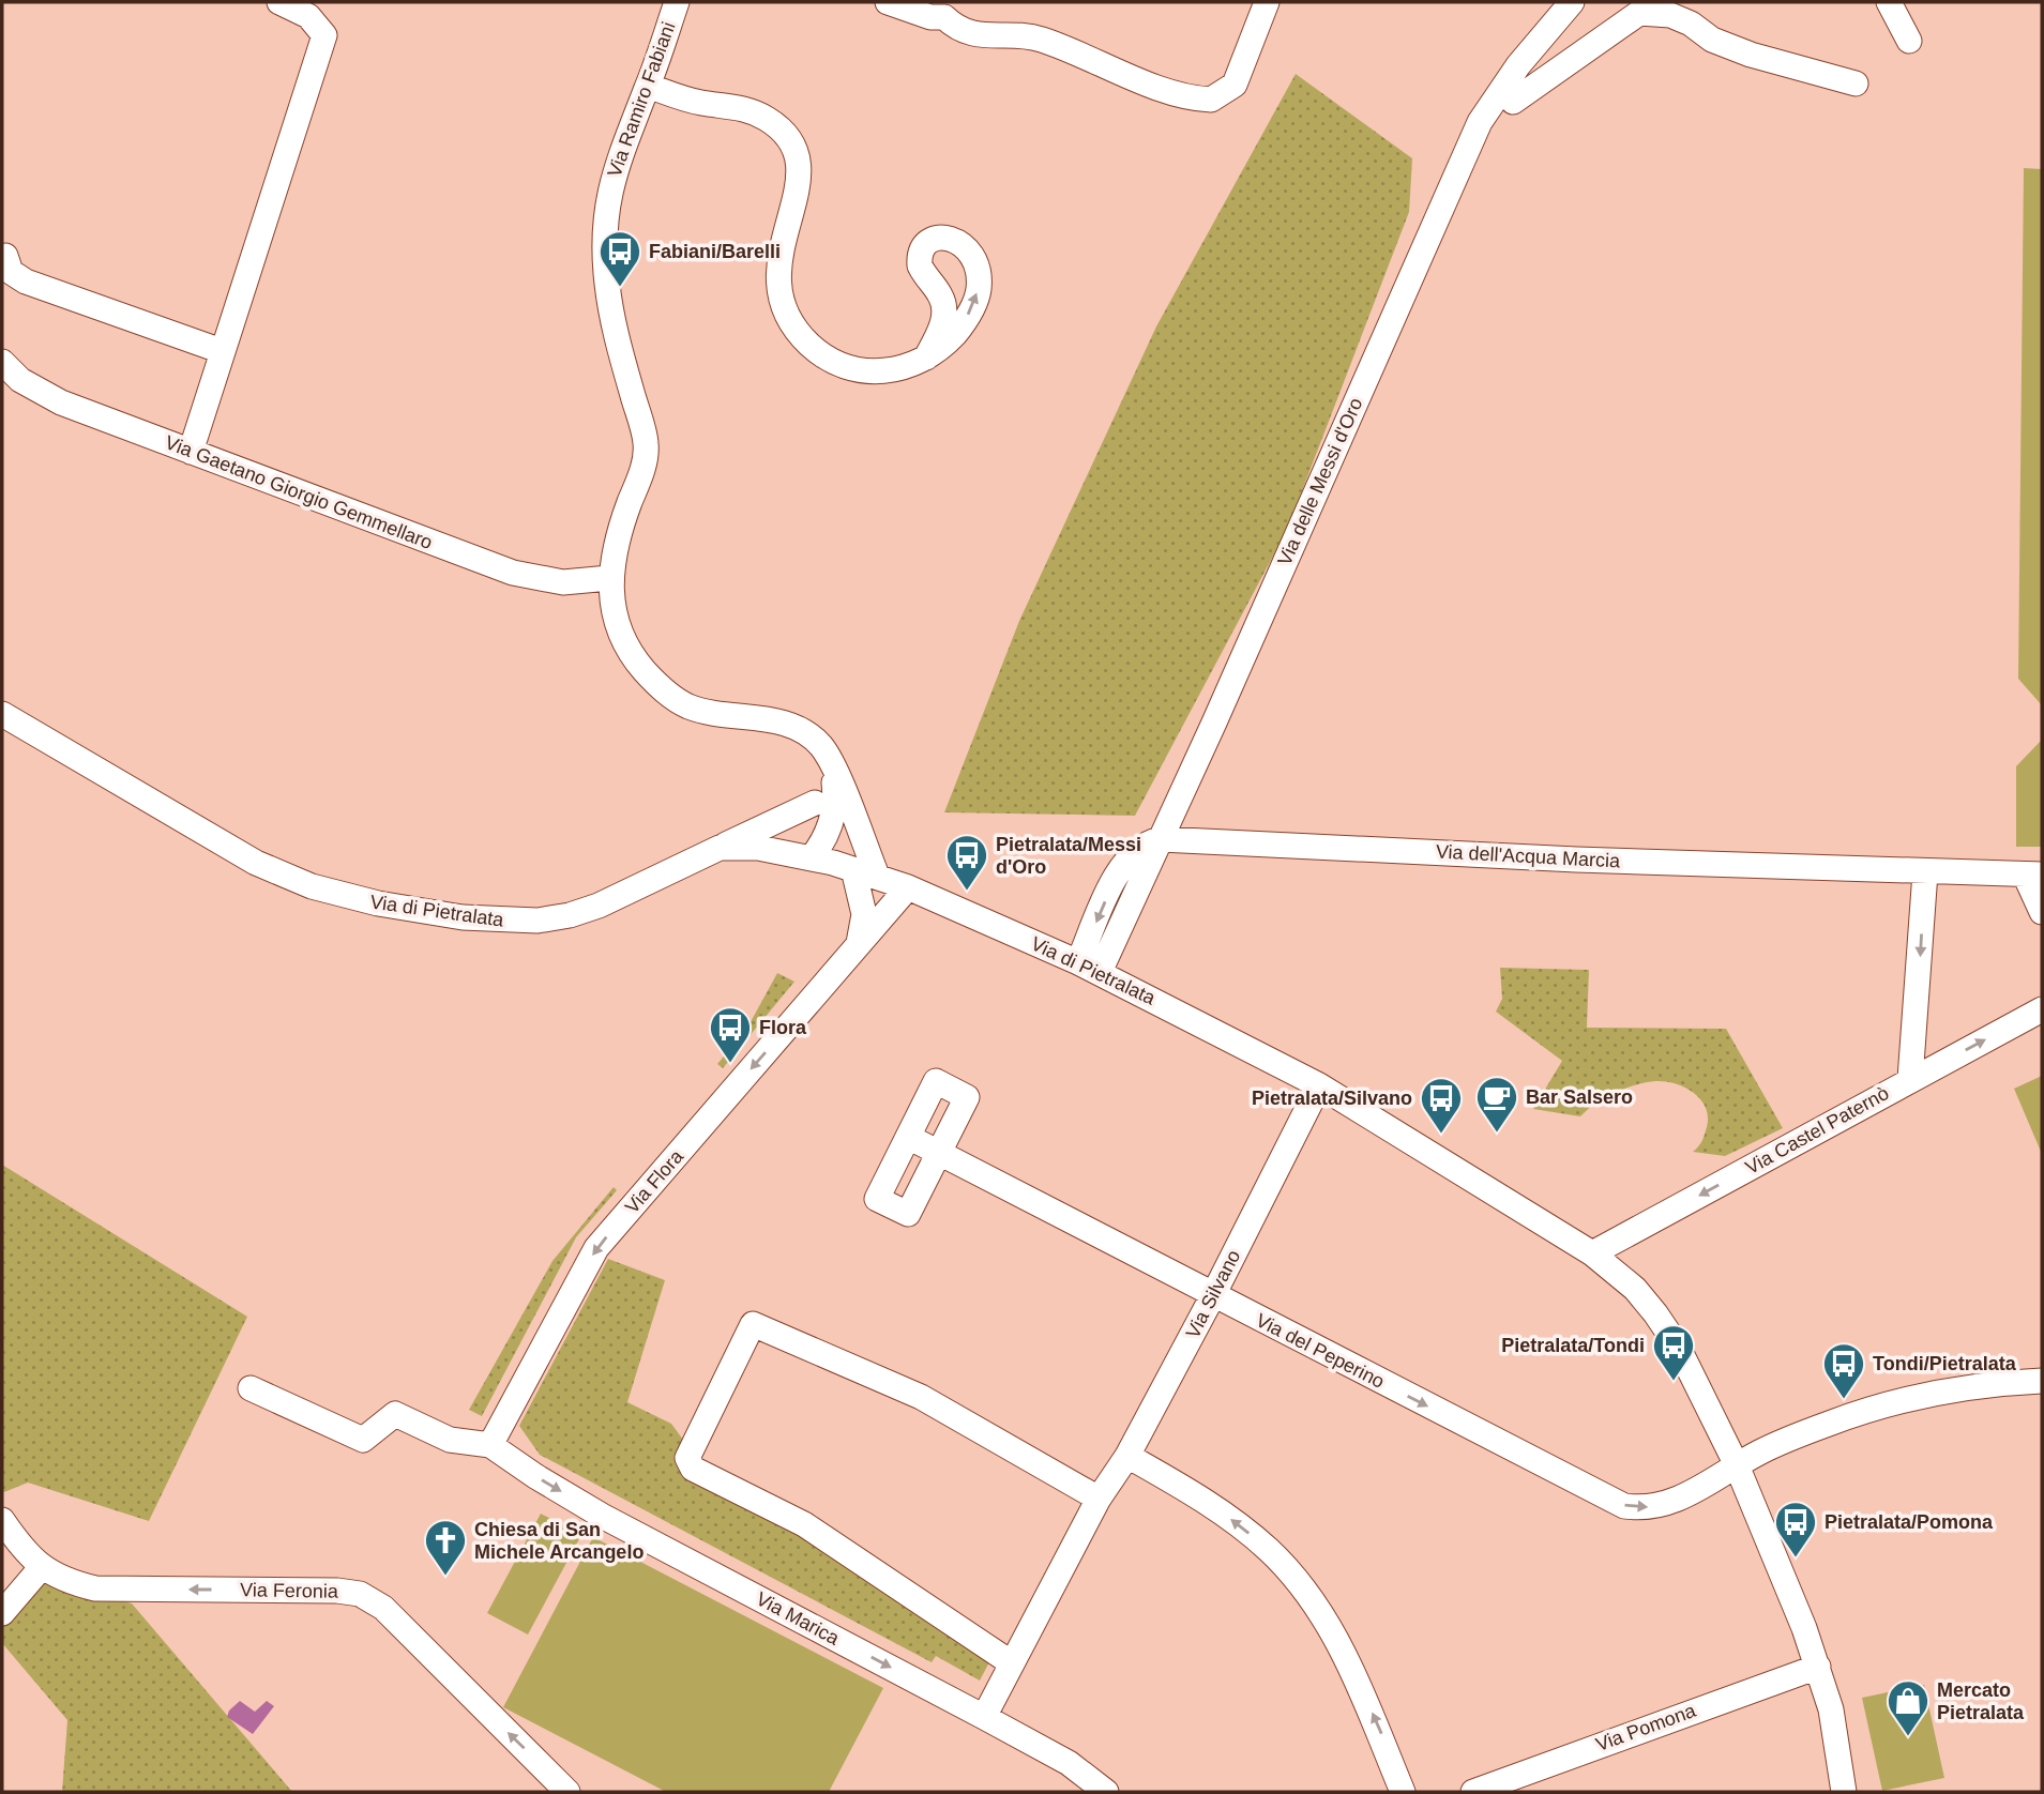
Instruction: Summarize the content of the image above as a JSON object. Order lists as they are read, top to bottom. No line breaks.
{"streets":{"street":["Via Ramiro Fabiani","Via delle Messi d'Oro","Via Gaetano Giorgio Gemmellaro","Via dell'Acqua Marcia","Via di Pietralata","Via Castel Paternò","Via Flora","Via Silvano","Via del Peperino","Via Feronia","Via Marica","Via Pomona"]},"crossings":[["Via Ramiro Fabiani","Via Gaetano Giorgio Gemmellaro"],["Via Ramiro Fabiani","Via di Pietralata"],["Via delle Messi d'Oro","Via dell'Acqua Marcia"],["Via di Pietralata","Via Castel Paternò"],["Via di Pietralata","Via Flora"],["Via di Pietralata","Via Silvano"],["Via di Pietralata","Via del Peperino"],["Via di Pietralata","Via Pomona"],["Via Flora","Via Marica"],["Via Silvano","Via del Peperino"],["Via Silvano","Via Marica"]],"one_way":["Via Flora","Via del Peperino","Via Marica"],"places":{"bus stop":["Fabiani/Barelli","Pietralata/Messi d'Oro","Flora","Pietralata/Silvano","Pietralata/Tondi","Tondi/Pietralata","Pietralata/Pomona"],"cafe":["Bar Salsero"],"church":["Chiesa di San Michele Arcangelo"],"shop":["Mercato Pietralata"]}}
